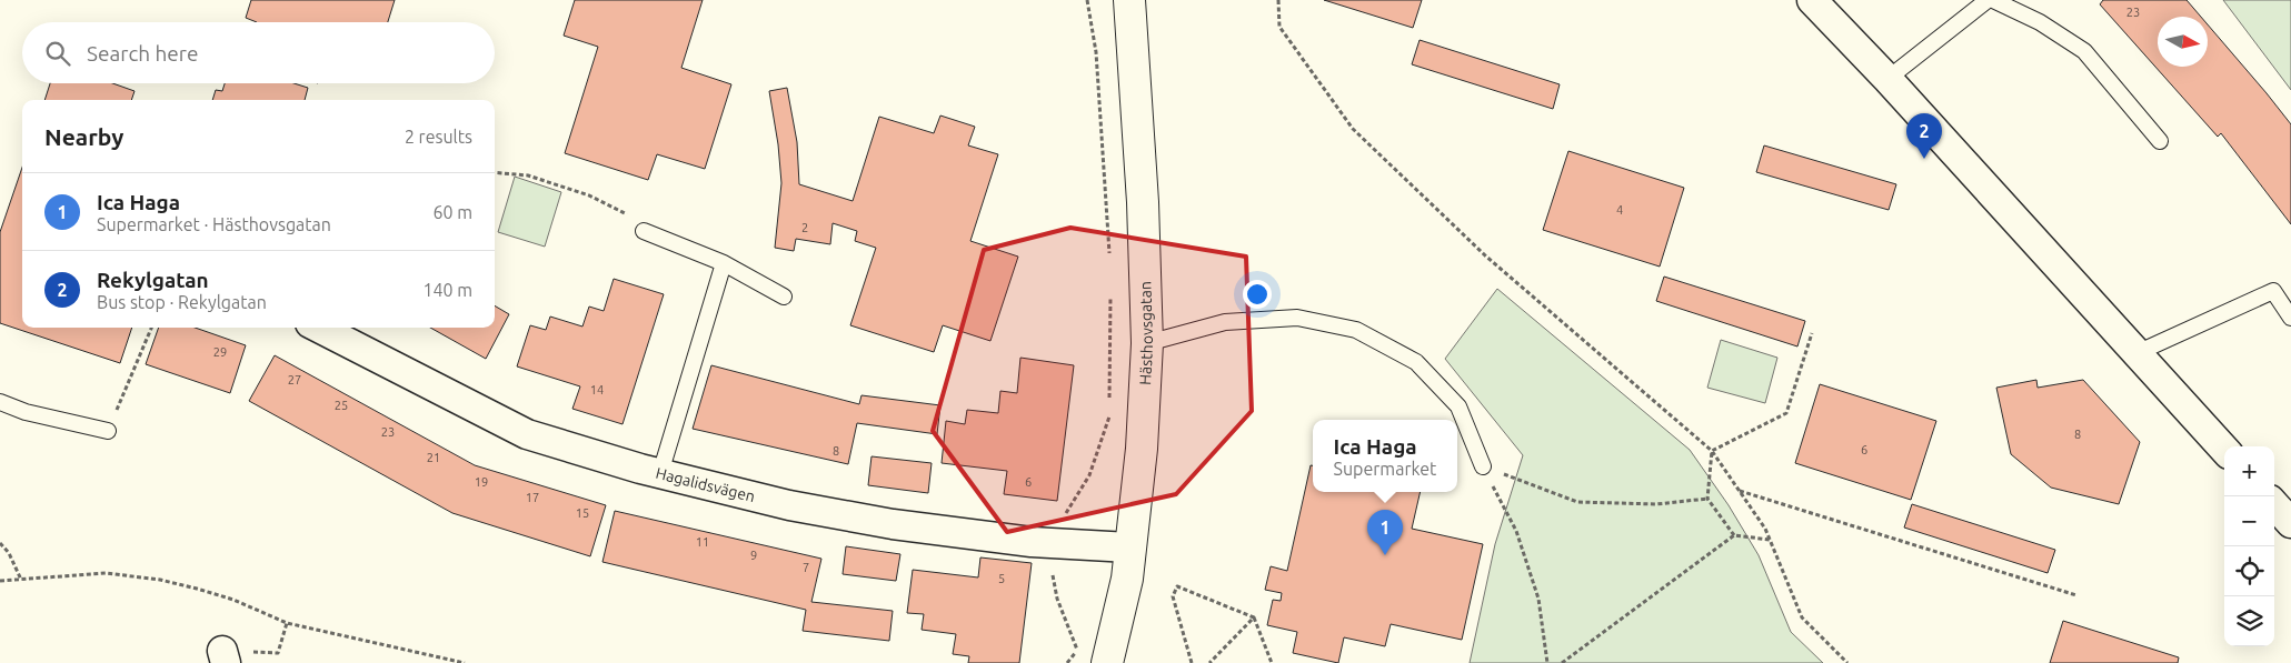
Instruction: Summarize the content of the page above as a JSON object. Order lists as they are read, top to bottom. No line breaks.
{"streets":{"street":["Hästhovsgatan","Hagalidsvägen"]},"crossings":[["Hästhovsgatan","Hagalidsvägen"]],"house_numbers":["23","4","2","29","27","14","25","23","8","6","8","21","19","6","17","15","11","9","7","5"],"north":"right","page":{"search":"Search here","heading":["Nearby","2 results"],"pins":["2","1"],"list":[{"mark":"1","name":"Ica Haga","note":"Supermarket · Hästhovsgatan","value":"60 m"},{"mark":"2","name":"Rekylgatan","note":"Bus stop · Rekylgatan","value":"140 m"}],"popup":["Ica Haga","Supermarket"],"map_buttons":["+","−"]}}
